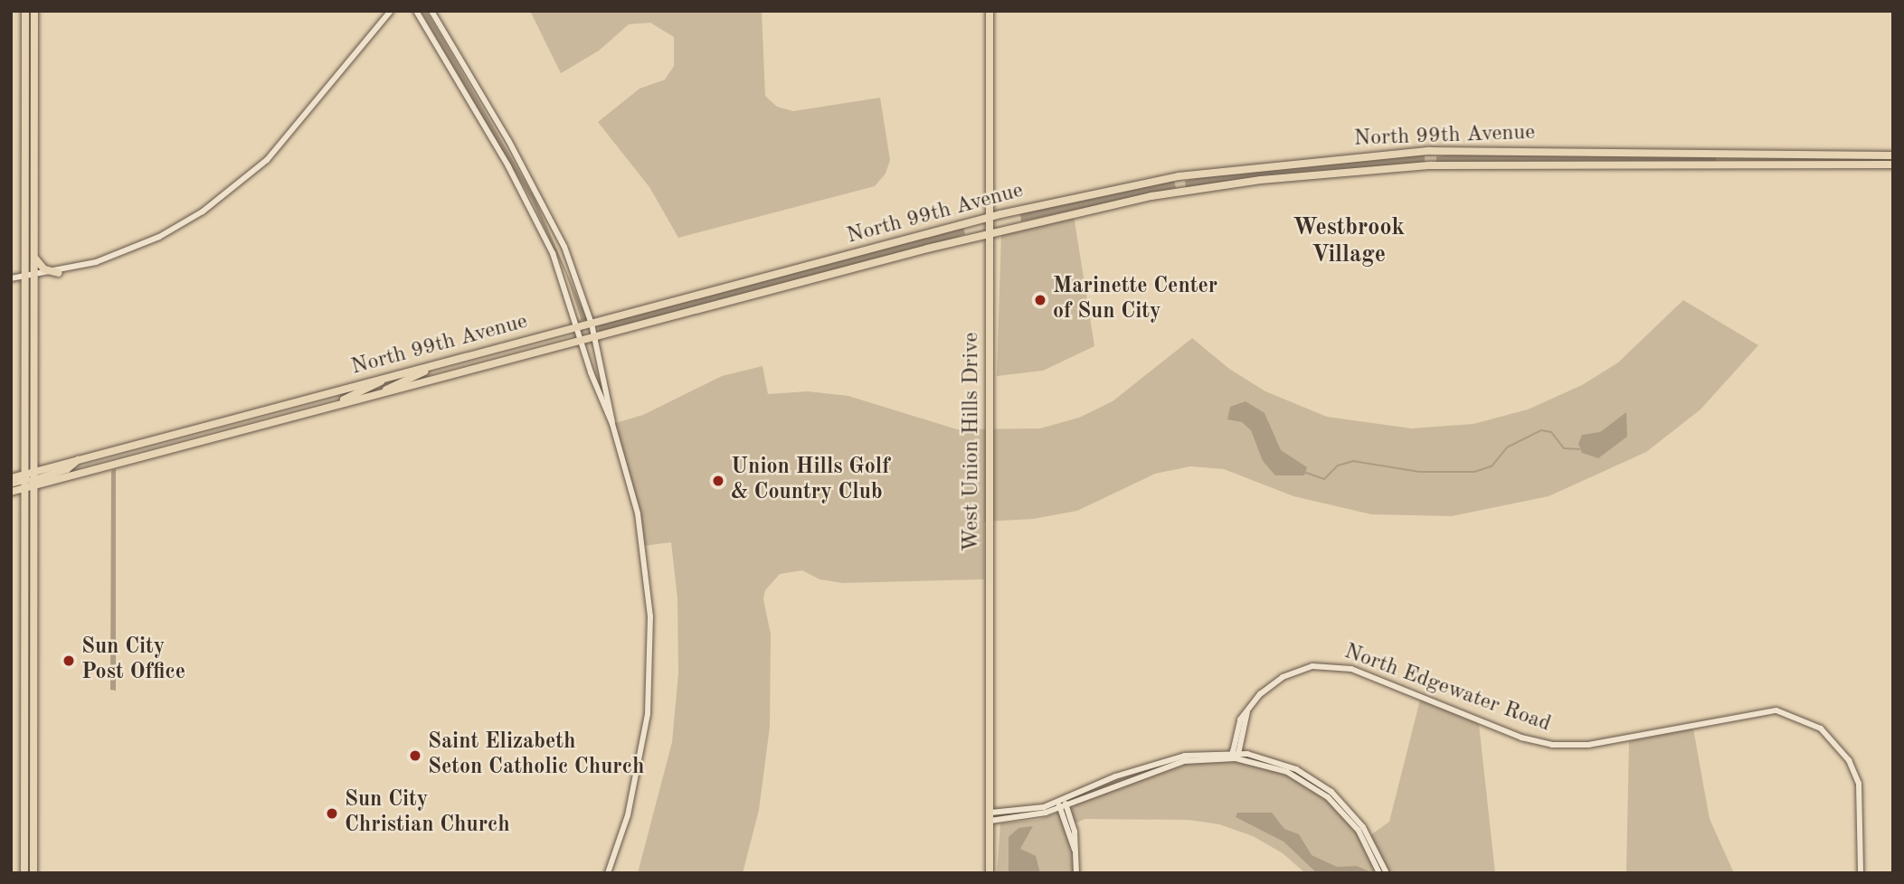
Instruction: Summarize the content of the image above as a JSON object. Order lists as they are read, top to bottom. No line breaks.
{"streets":{"main road":["North 99th Avenue","West Union Hills Drive"],"street":["North Edgewater Road"]},"crossings":[["North 99th Avenue","West Union Hills Drive"]],"districts":["Westbrook Village"],"places":["Marinette Center of Sun City","Union Hills Golf & Country Club","Sun City Post Office","Saint Elizabeth Seton Catholic Church","Sun City Christian Church"]}
